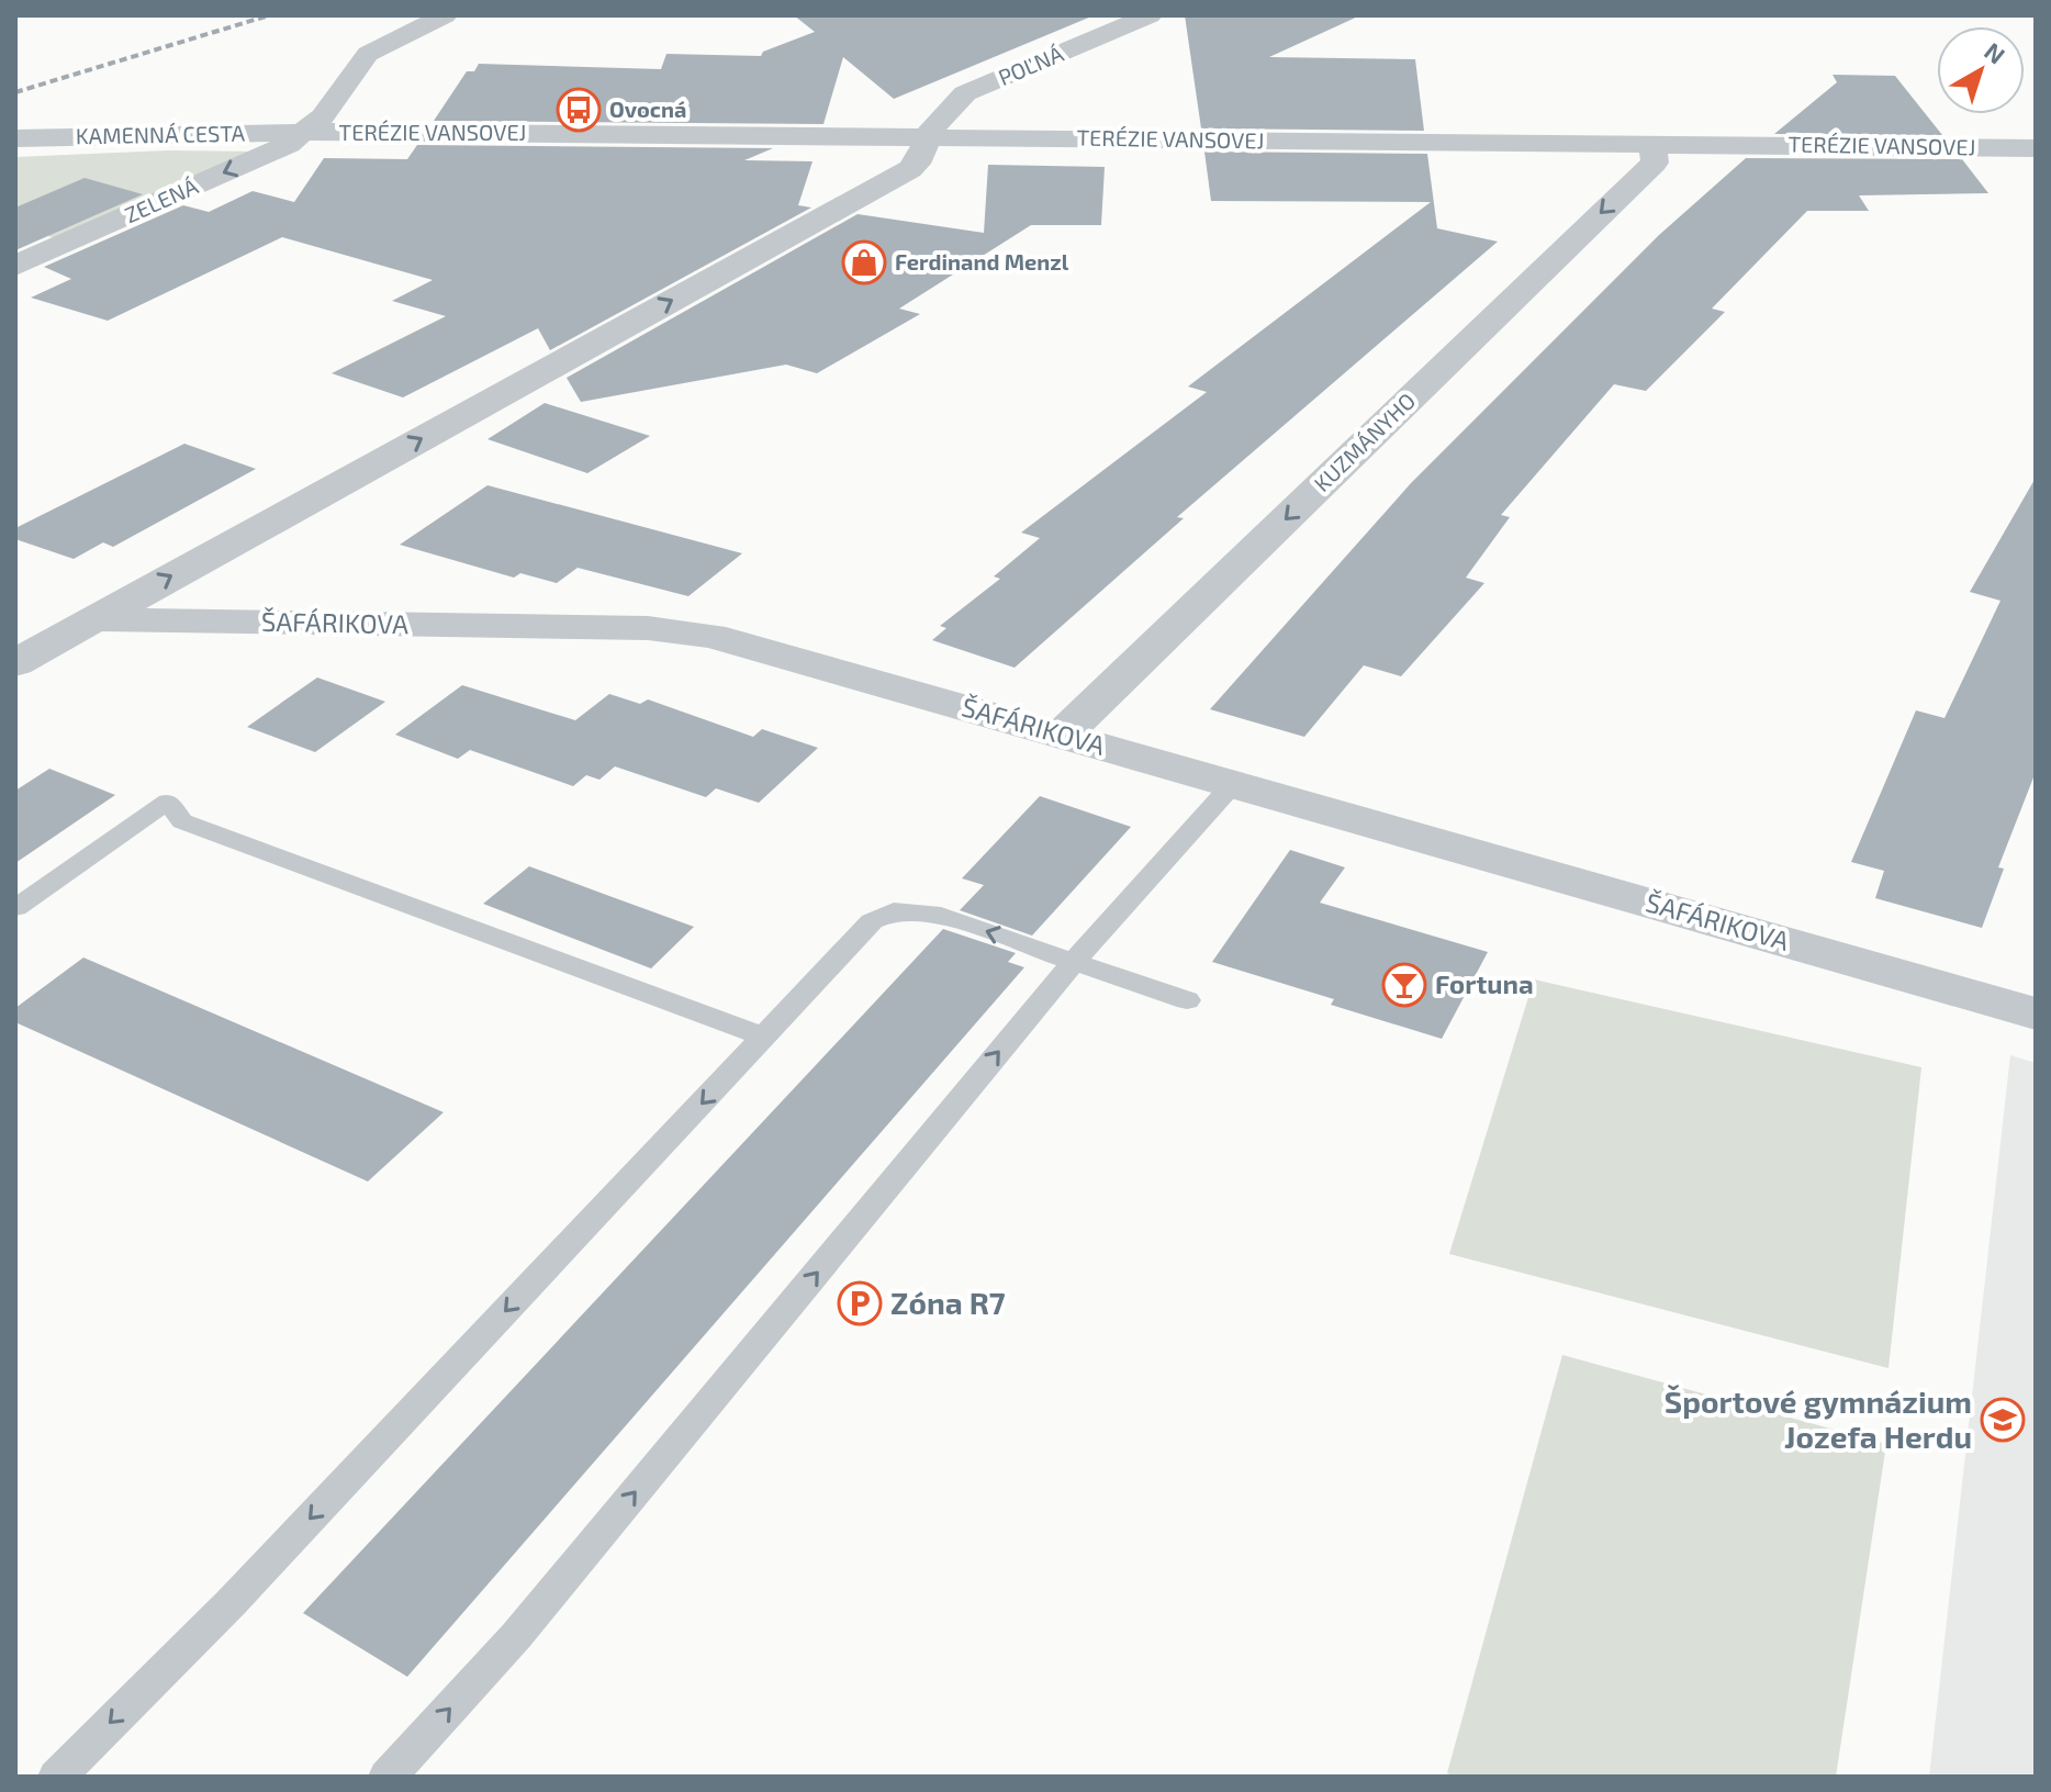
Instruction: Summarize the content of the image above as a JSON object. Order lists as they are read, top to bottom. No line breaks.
{"streets":{"street":["POĽNÁ","TERÉZIE VANSOVEJ","KAMENNÁ CESTA","ZELENÁ","KUZMÁNYHO","ŠAFÁRIKOVA"]},"crossings":[["POĽNÁ","TERÉZIE VANSOVEJ"],["TERÉZIE VANSOVEJ","KAMENNÁ CESTA"],["TERÉZIE VANSOVEJ","ZELENÁ"],["TERÉZIE VANSOVEJ","KUZMÁNYHO"],["KAMENNÁ CESTA","ZELENÁ"],["KUZMÁNYHO","ŠAFÁRIKOVA"]],"one_way":["KUZMÁNYHO"],"places":{"bus stop":["Ovocná"],"shop":["Ferdinand Menzl"],"bar":["Fortuna"],"parking":["Zóna R7"],"school or university":["Športové gymnázium Jozefa Herdu"]},"north":"top right"}
